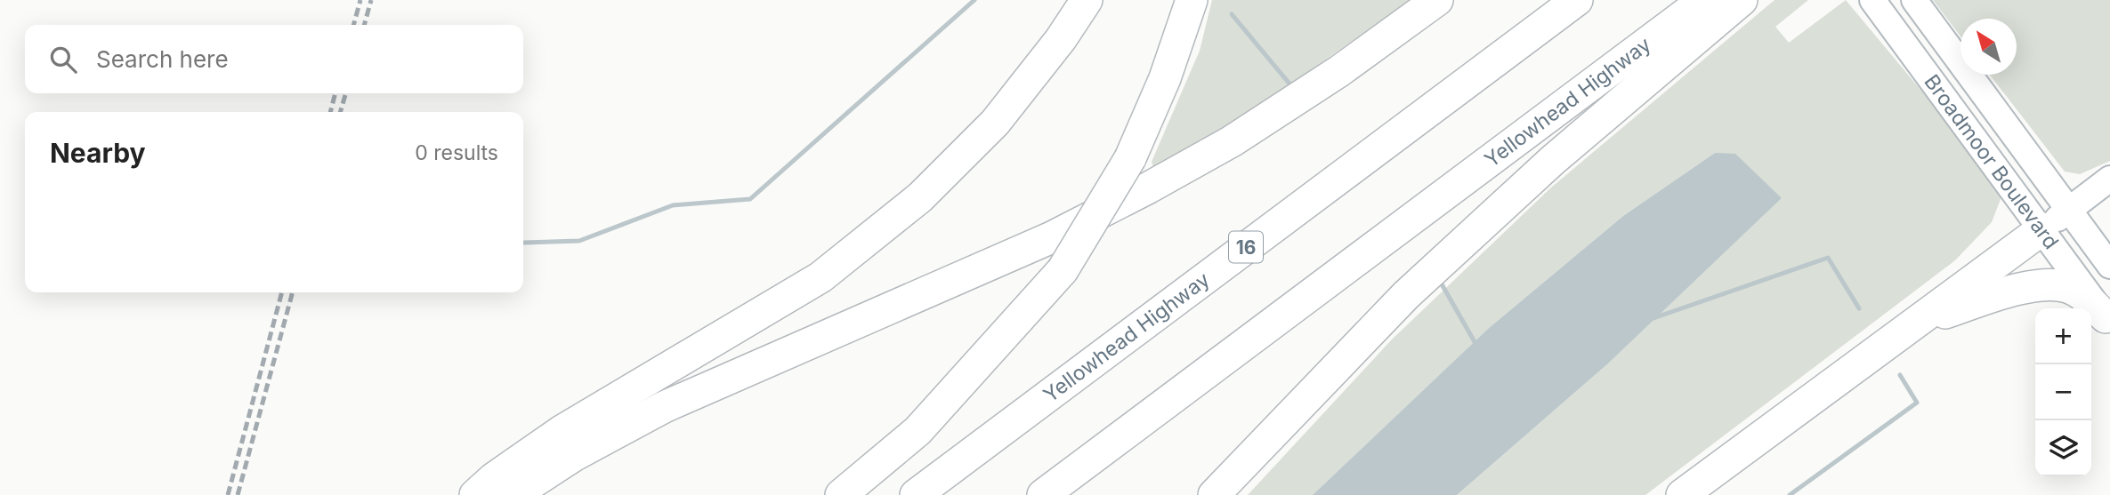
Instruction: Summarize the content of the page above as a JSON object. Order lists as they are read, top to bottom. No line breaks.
{"streets":{"highway":["Yellowhead Highway","16"],"main road":["Broadmoor Boulevard"]},"north":"top left","page":{"search":"Search here","heading":["Nearby","0 results"],"map_buttons":["+","−"]}}
